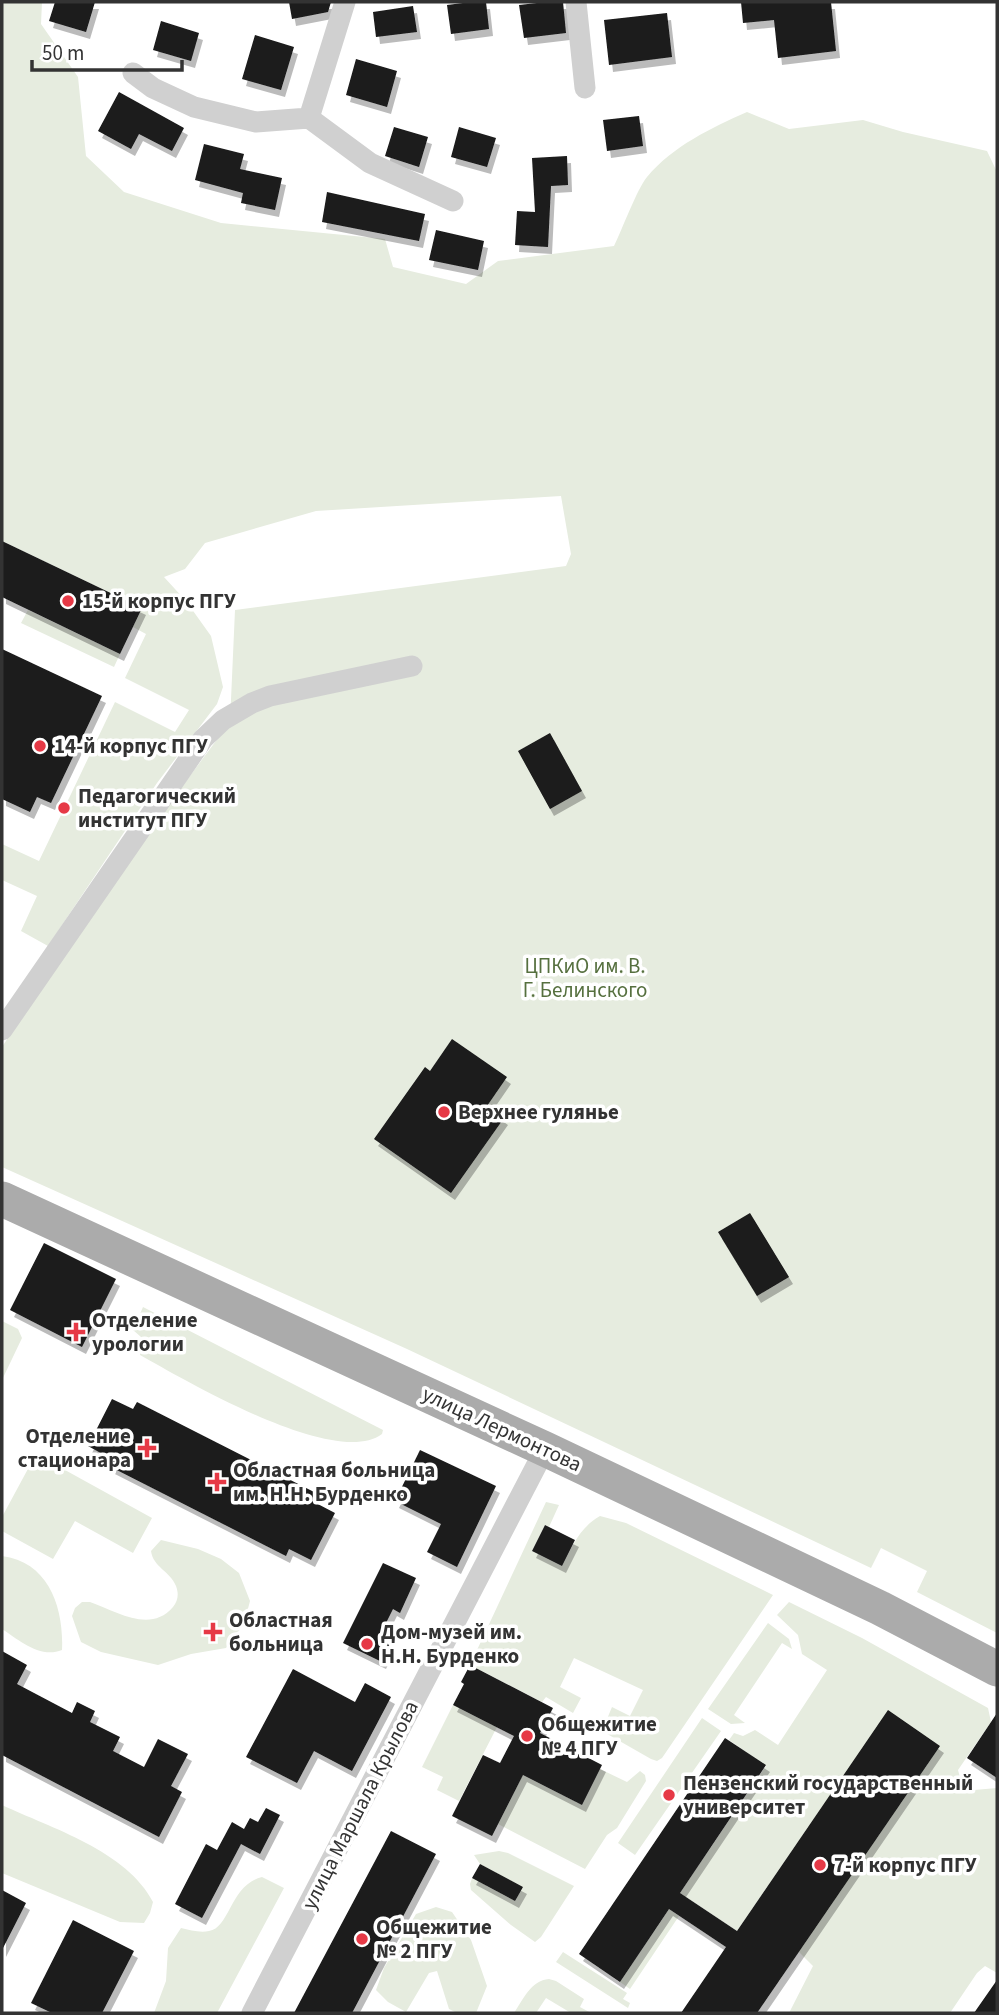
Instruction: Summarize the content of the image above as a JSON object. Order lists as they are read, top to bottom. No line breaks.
{"streets":{"main road":["улица Лермонтова"],"street":["улица Маршала Крылова"]},"crossings":[["улица Лермонтова","улица Маршала Крылова"]],"parks":["ЦПКиО им. В. Г. Белинского"],"places":{"other":["15-й корпус ПГУ","14-й корпус ПГУ","Педагогический институт ПГУ","Верхнее гулянье","Дом-музей им. Н.Н. Бурденко","Общежитие № 4 ПГУ","Пензенский государственный университет","7-й корпус ПГУ","Общежитие № 2 ПГУ"],"health":["Отделение урологии","Отделение стационара","Областная больница им. Н.Н. Бурденко","Областная больница"]},"scale_bar":"50 m"}
